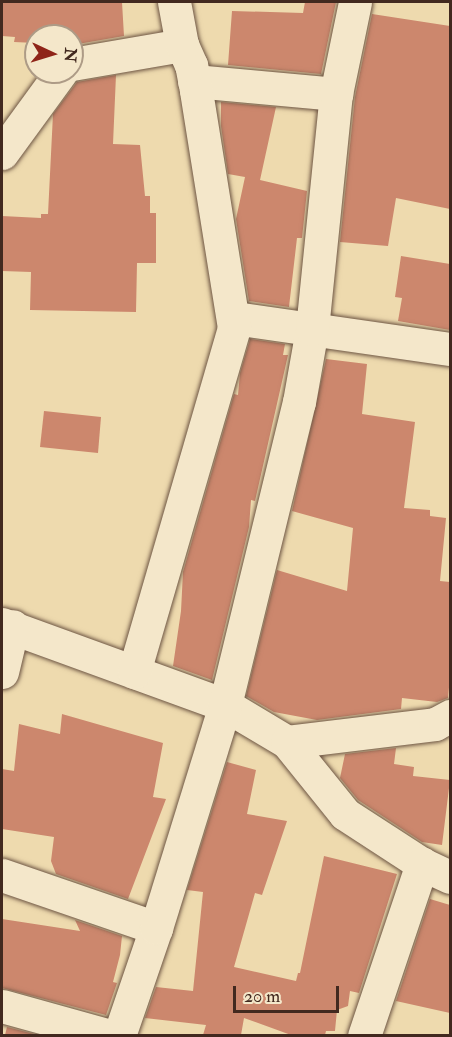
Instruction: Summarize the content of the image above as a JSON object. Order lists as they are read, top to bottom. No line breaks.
{"scale_bar":"20 m","north":"right"}
